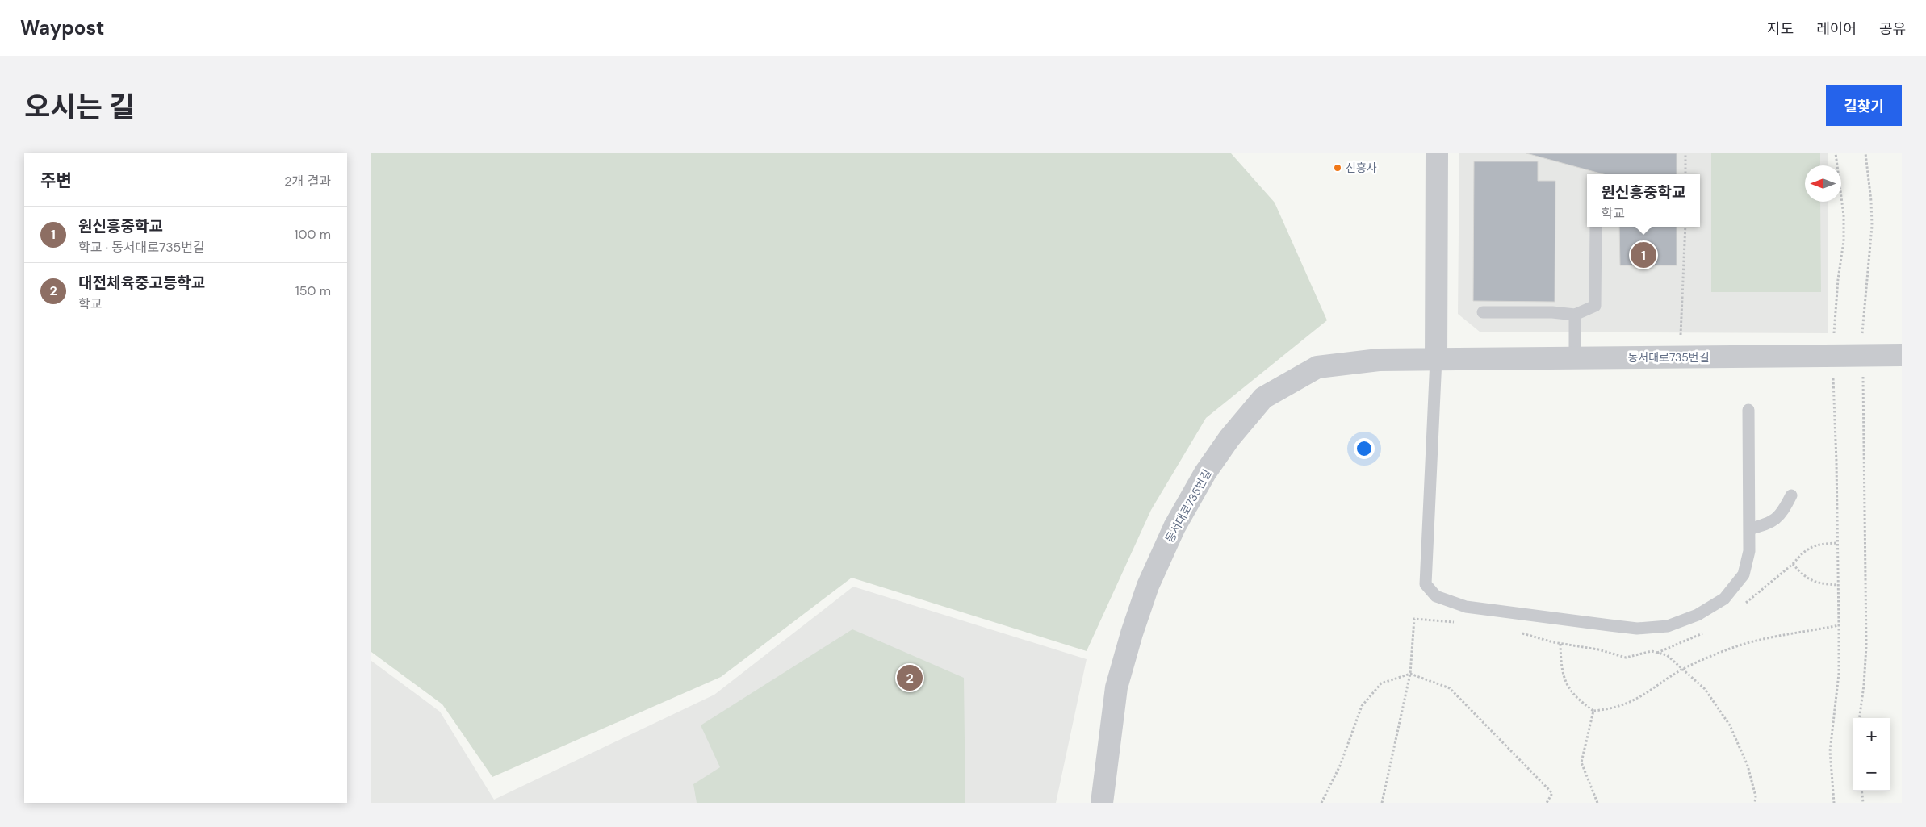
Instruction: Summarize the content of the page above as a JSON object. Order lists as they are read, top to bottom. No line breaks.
{"streets":{"street":["동서대로735번길"]},"places":["신흥사"],"north":"left","page":{"header":"Waypost","nav":["지도","레이어","공유"],"title":"오시는 길","buttons":"길찾기","heading":["주변","2개 결과"],"popup":["원신흥중학교","학교"],"list":[{"mark":"1","name":"원신흥중학교","note":"학교 · 동서대로735번길","value":"100 m"},{"mark":"2","name":"대전체육중고등학교","note":"학교","value":"150 m"}],"pins":["1","2"],"map_buttons":["+","−"]}}
